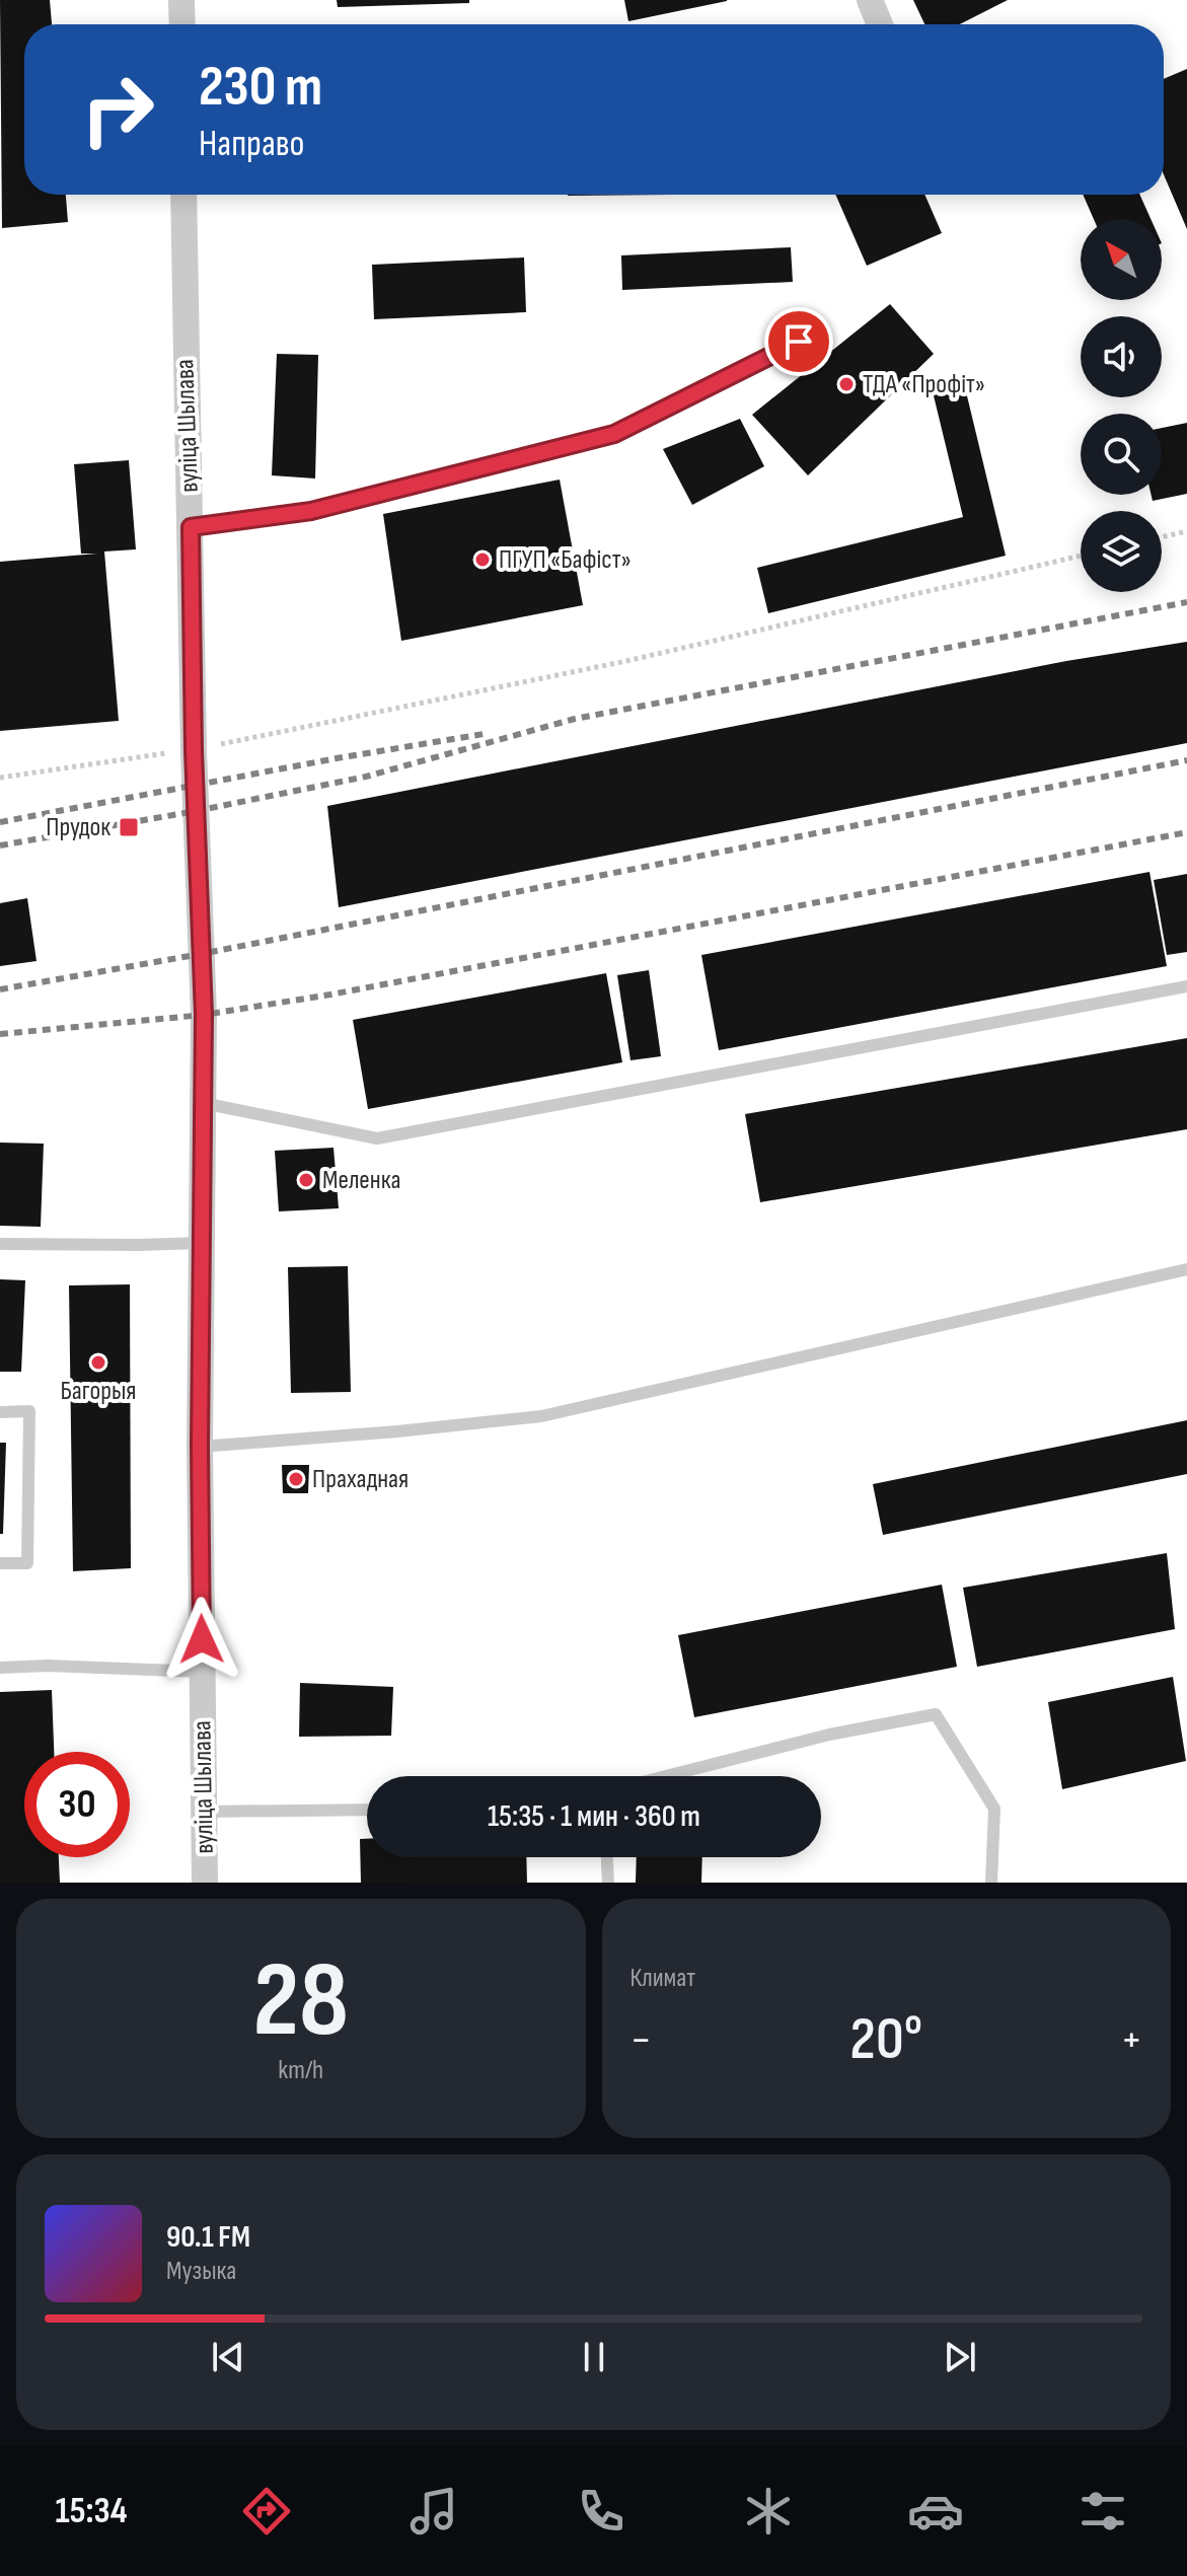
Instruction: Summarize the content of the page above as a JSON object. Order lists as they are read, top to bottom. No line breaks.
{"streets":{"street":["вуліца Шылава"]},"places":{"other":["ТДА «Профіт»","ПГУП «Бафіст»","Меленка","Багорыя","Прахадная"],"transit":["Прудок"]},"north":"top left","page":{"turn":["230 m","Направо"],"limit":"30","trip":"15:35 · 1 мин · 360 m","tile":[["28","km/h"],"Климат"],"heat":["−","20°","+"],"song":["90.1 FM","Музыка"],"tabs":"15:34"}}
